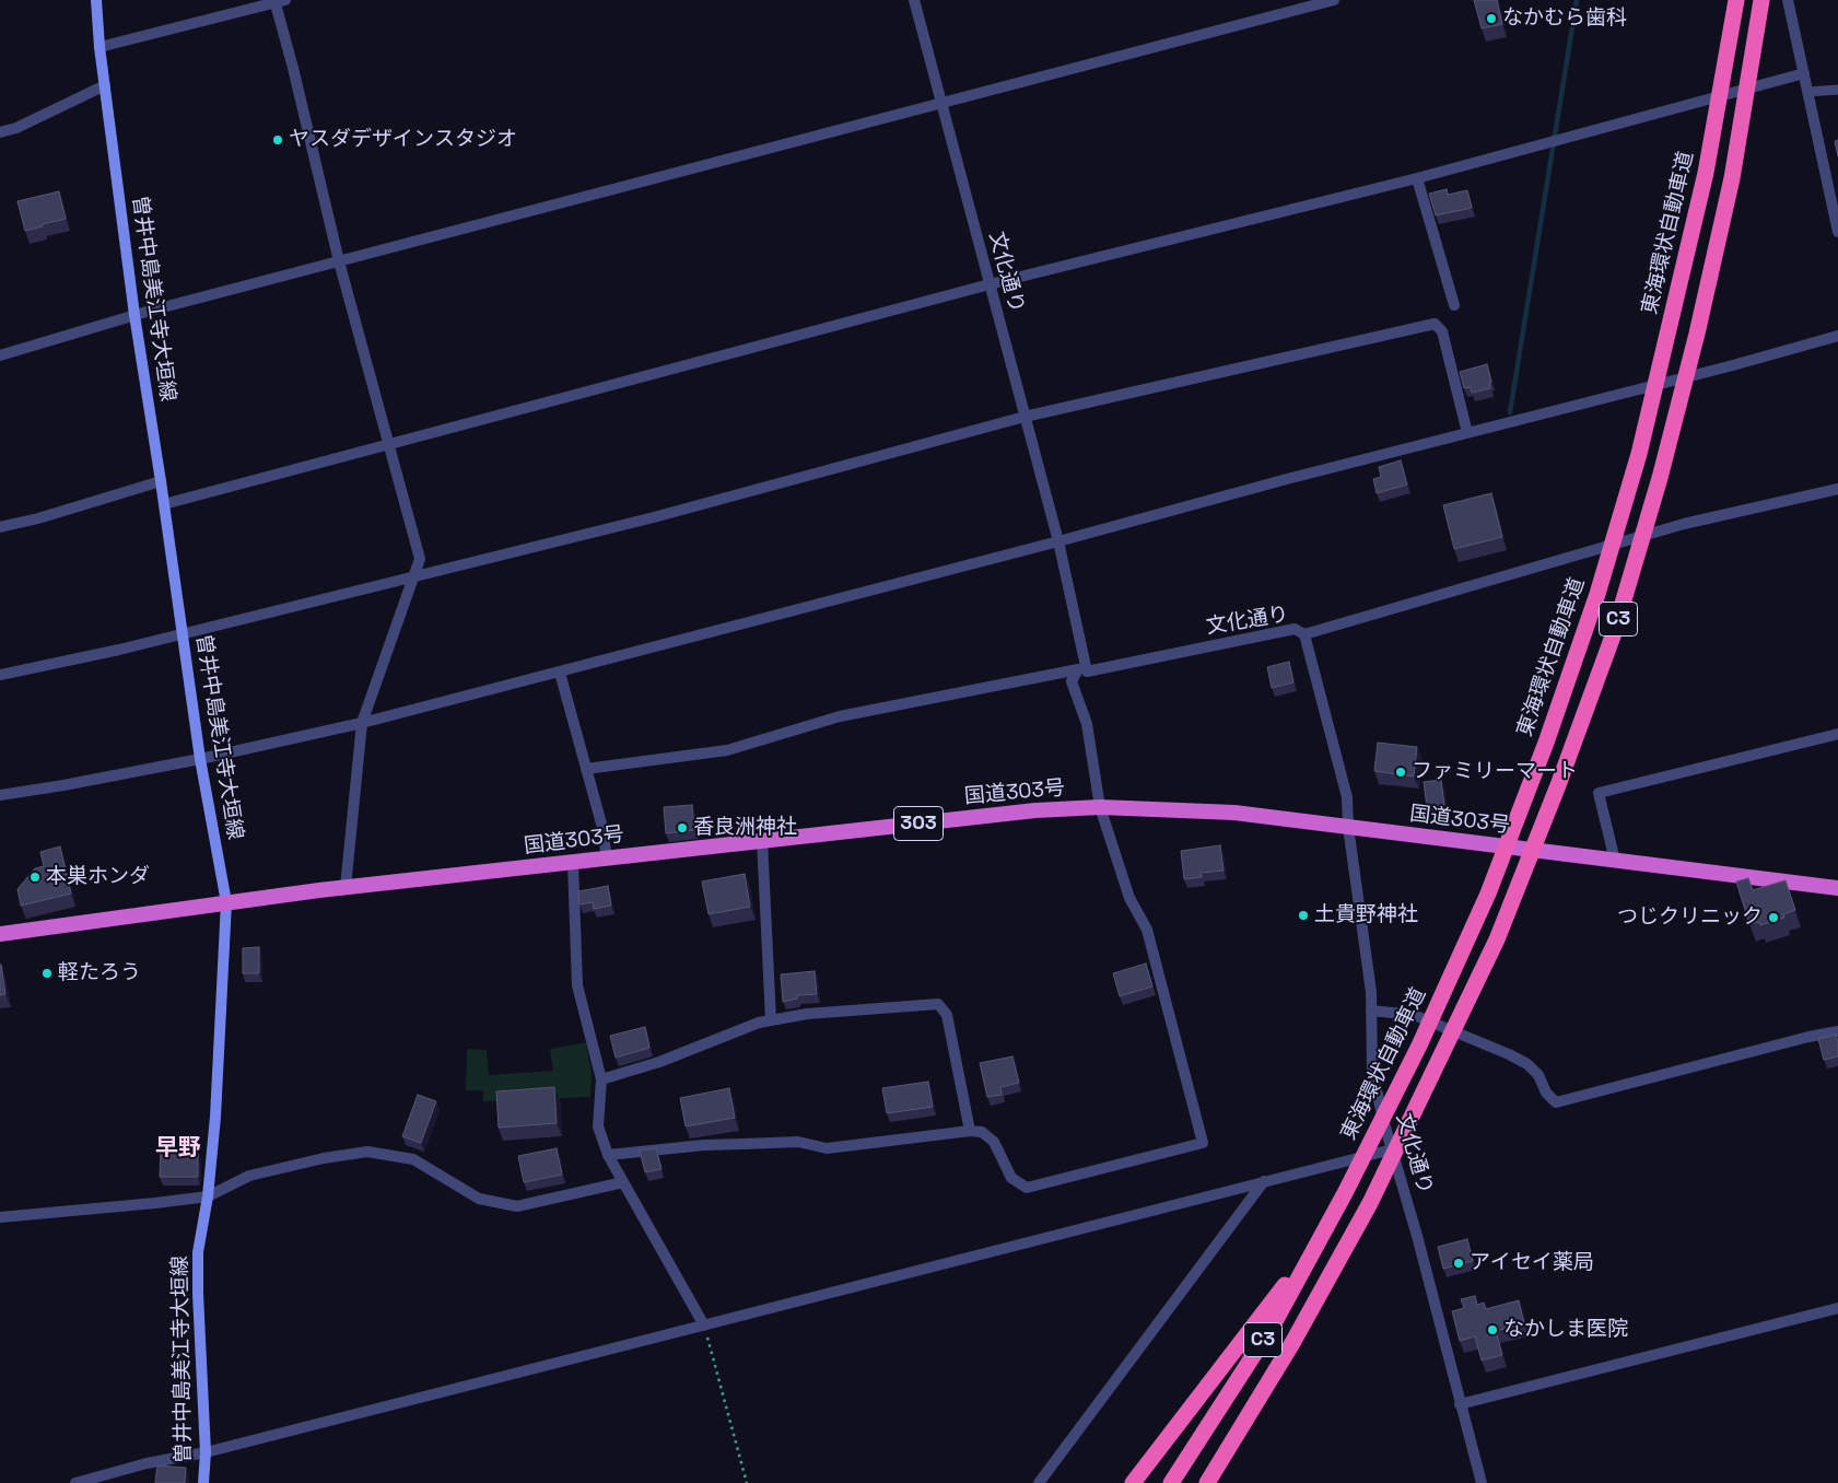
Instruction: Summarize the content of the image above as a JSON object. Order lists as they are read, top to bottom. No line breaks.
{"streets":{"highway":["東海環状自動車道","C3","国道303号","303"],"main road":["曽井中島美江寺大垣線"],"street":["文化通り"]},"crossings":[["文化通り","国道303号"],["曽井中島美江寺大垣線","国道303号"]],"districts":["早野"],"places":["なかむら歯科","ヤスダデザインスタジオ","ファミリーマート","香良洲神社","本巣ホンダ","土貴野神社","つじクリニック","軽たろう","アイセイ薬局","なかしま医院"]}
